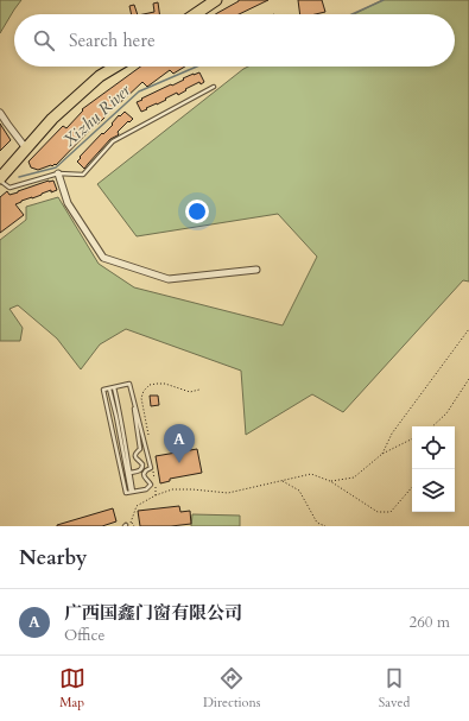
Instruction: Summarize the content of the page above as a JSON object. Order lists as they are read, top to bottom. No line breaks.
{"water":["Xizhu River"],"page":{"search":"Search here","pins":"A","heading":"Nearby","list":[{"mark":"A","name":"广西国鑫门窗有限公司","note":"Office","value":"260 m"}],"nav":["Map","Directions","Saved"]}}
